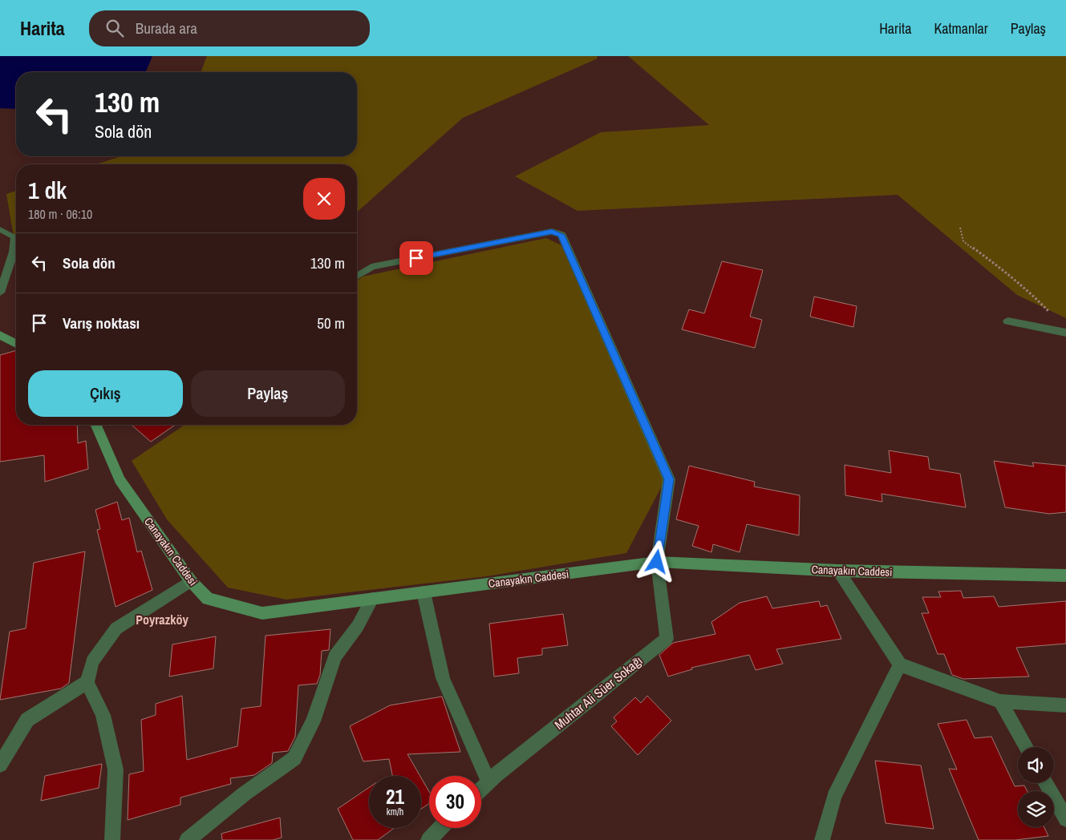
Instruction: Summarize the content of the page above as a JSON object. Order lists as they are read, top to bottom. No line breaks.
{"streets":{"street":["Canayakın Caddesi","Muhtar Ali Süer Sokağı"]},"crossings":[["Canayakın Caddesi","Muhtar Ali Süer Sokağı"]],"districts":["Poyrazköy"],"page":{"header":"Harita","search":"Burada ara","nav":["Harita","Katmanlar","Paylaş"],"turn":["130 m","Sola dön"],"heading":["1 dk","180 m · 06:10"],"list":[{"name":"Sola dön","value":"130 m"},{"name":"Varış noktası","value":"50 m"}],"buttons":["Çıkış","Paylaş"],"speed":"21 km/h","limit":"30"}}
